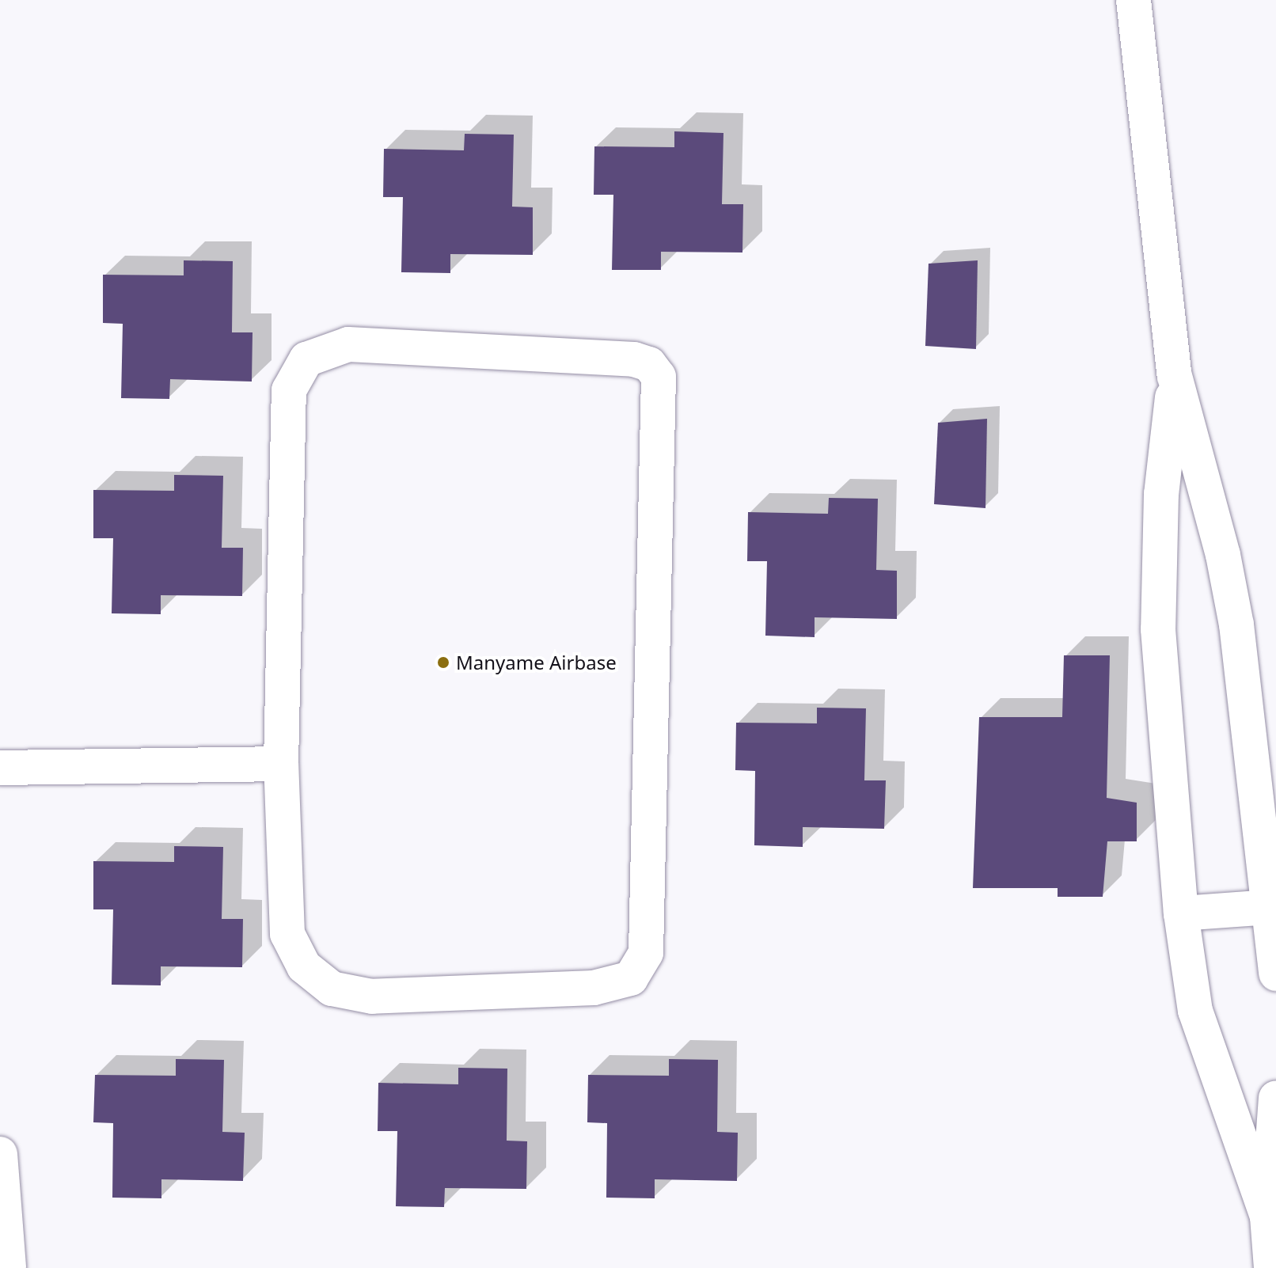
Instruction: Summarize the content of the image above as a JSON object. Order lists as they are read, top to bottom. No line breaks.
{"places":["Manyame Airbase"]}
